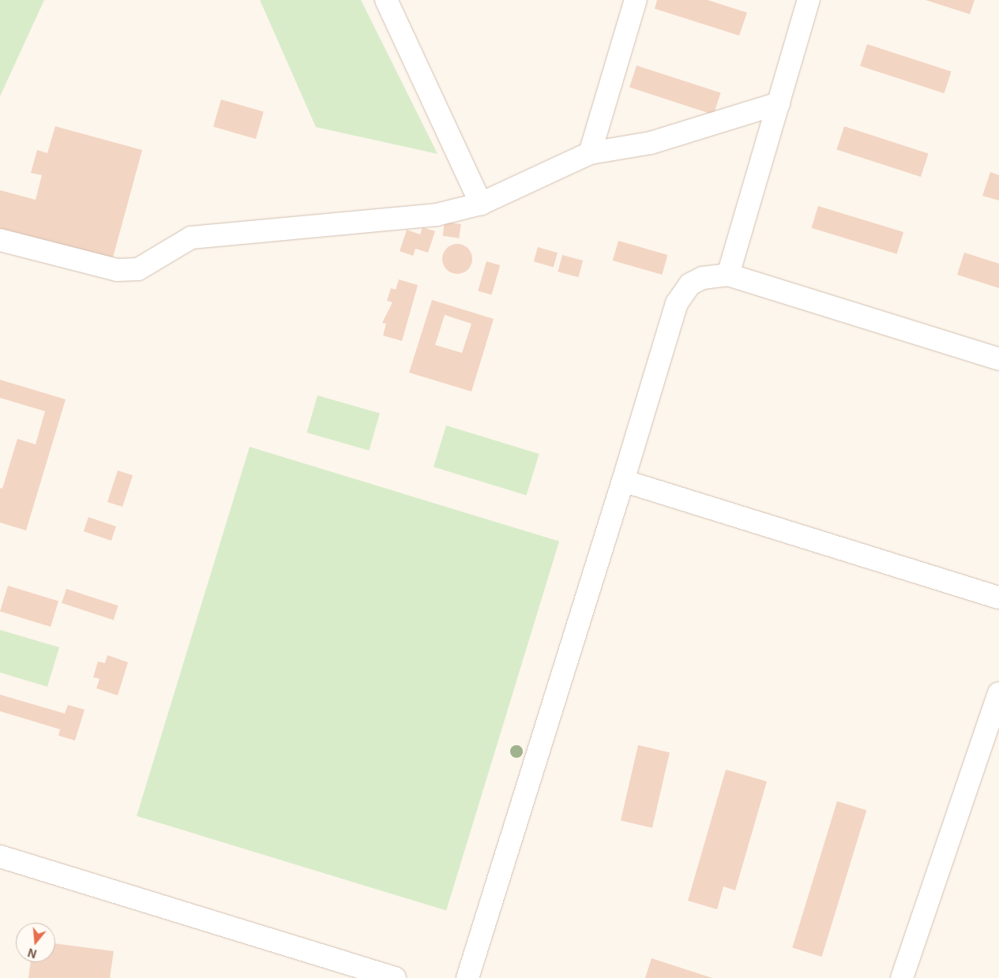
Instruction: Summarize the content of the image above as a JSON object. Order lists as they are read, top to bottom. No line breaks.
{"north":"bottom"}
